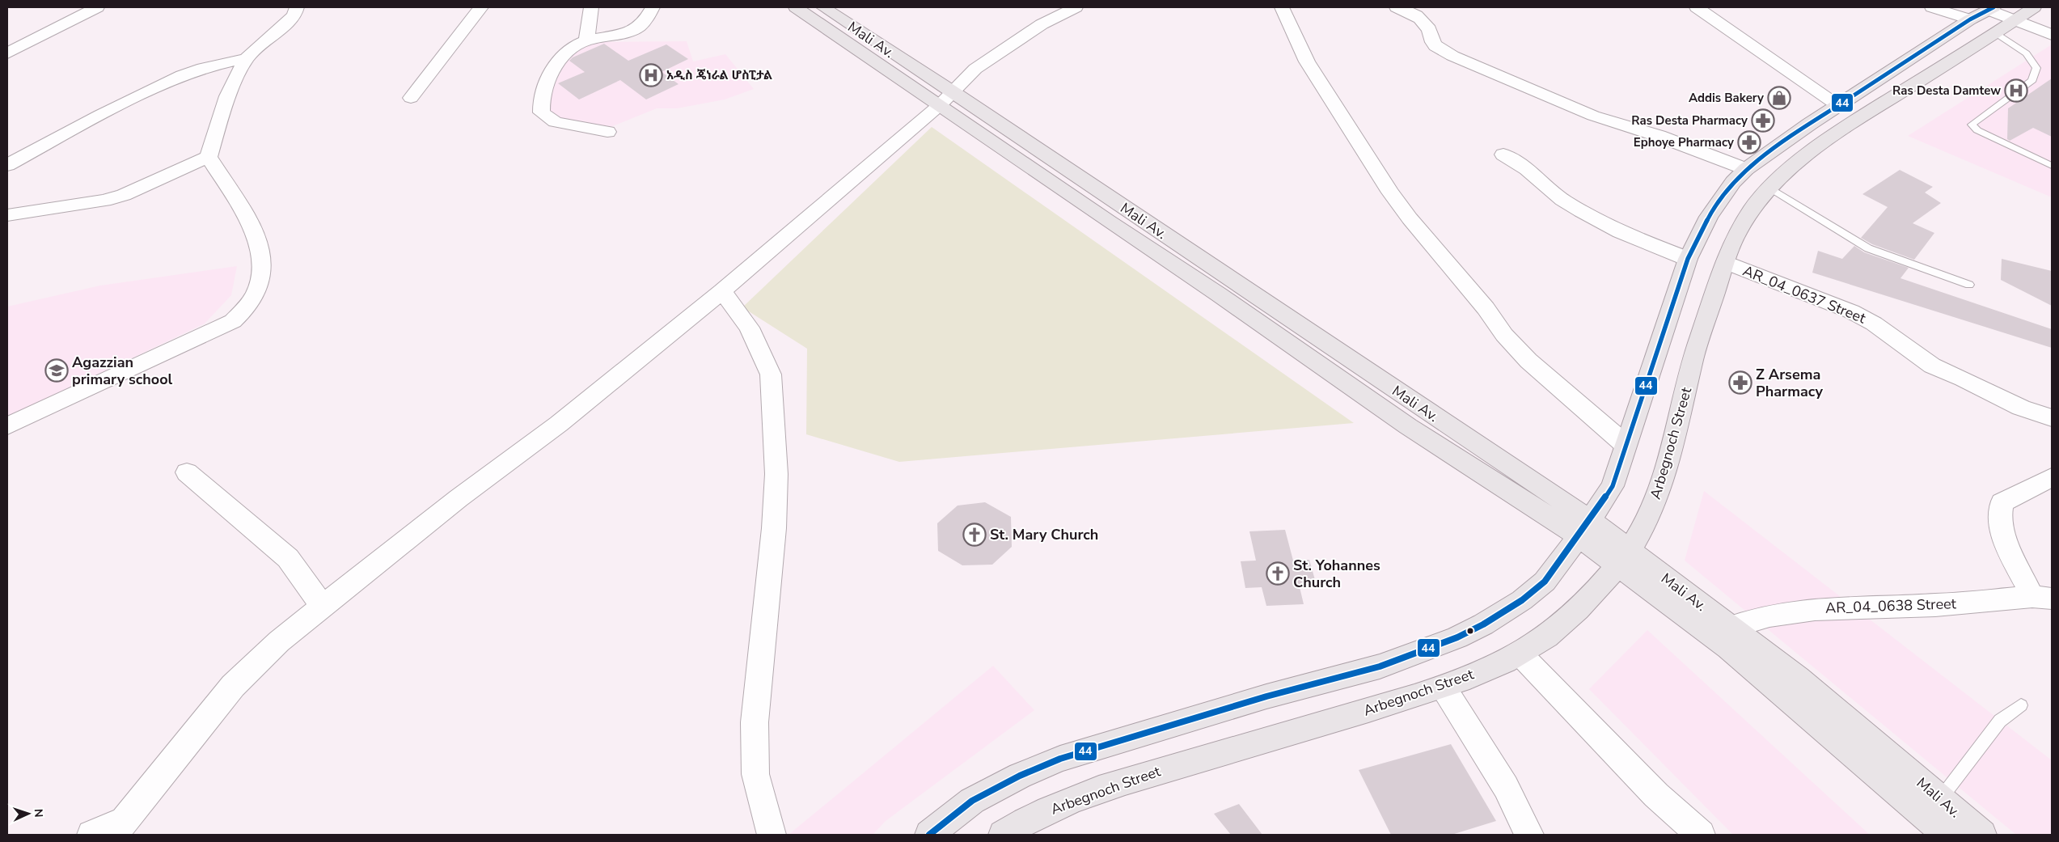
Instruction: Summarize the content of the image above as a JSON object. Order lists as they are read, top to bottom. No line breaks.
{"streets":{"main road":["Mali Av.","Arbegnoch Street"],"street":["AR_04_0637 Street","AR_04_0638 Street"]},"crossings":[["Mali Av.","Arbegnoch Street"],["Mali Av.","AR_04_0638 Street"],["AR_04_0637 Street","Arbegnoch Street"]],"places":{"hospital":["አዲስ ጄነራል ሆስፒታል","Ras Desta Damtew"],"shop":["Addis Bakery"],"pharmacy":["Ras Desta Pharmacy","Ephoye Pharmacy","Z Arsema Pharmacy"],"school or university":["Agazzian primary school"],"church":["St. Mary Church","St. Yohannes Church"]},"lines":["transit line 44"],"north":"right"}
